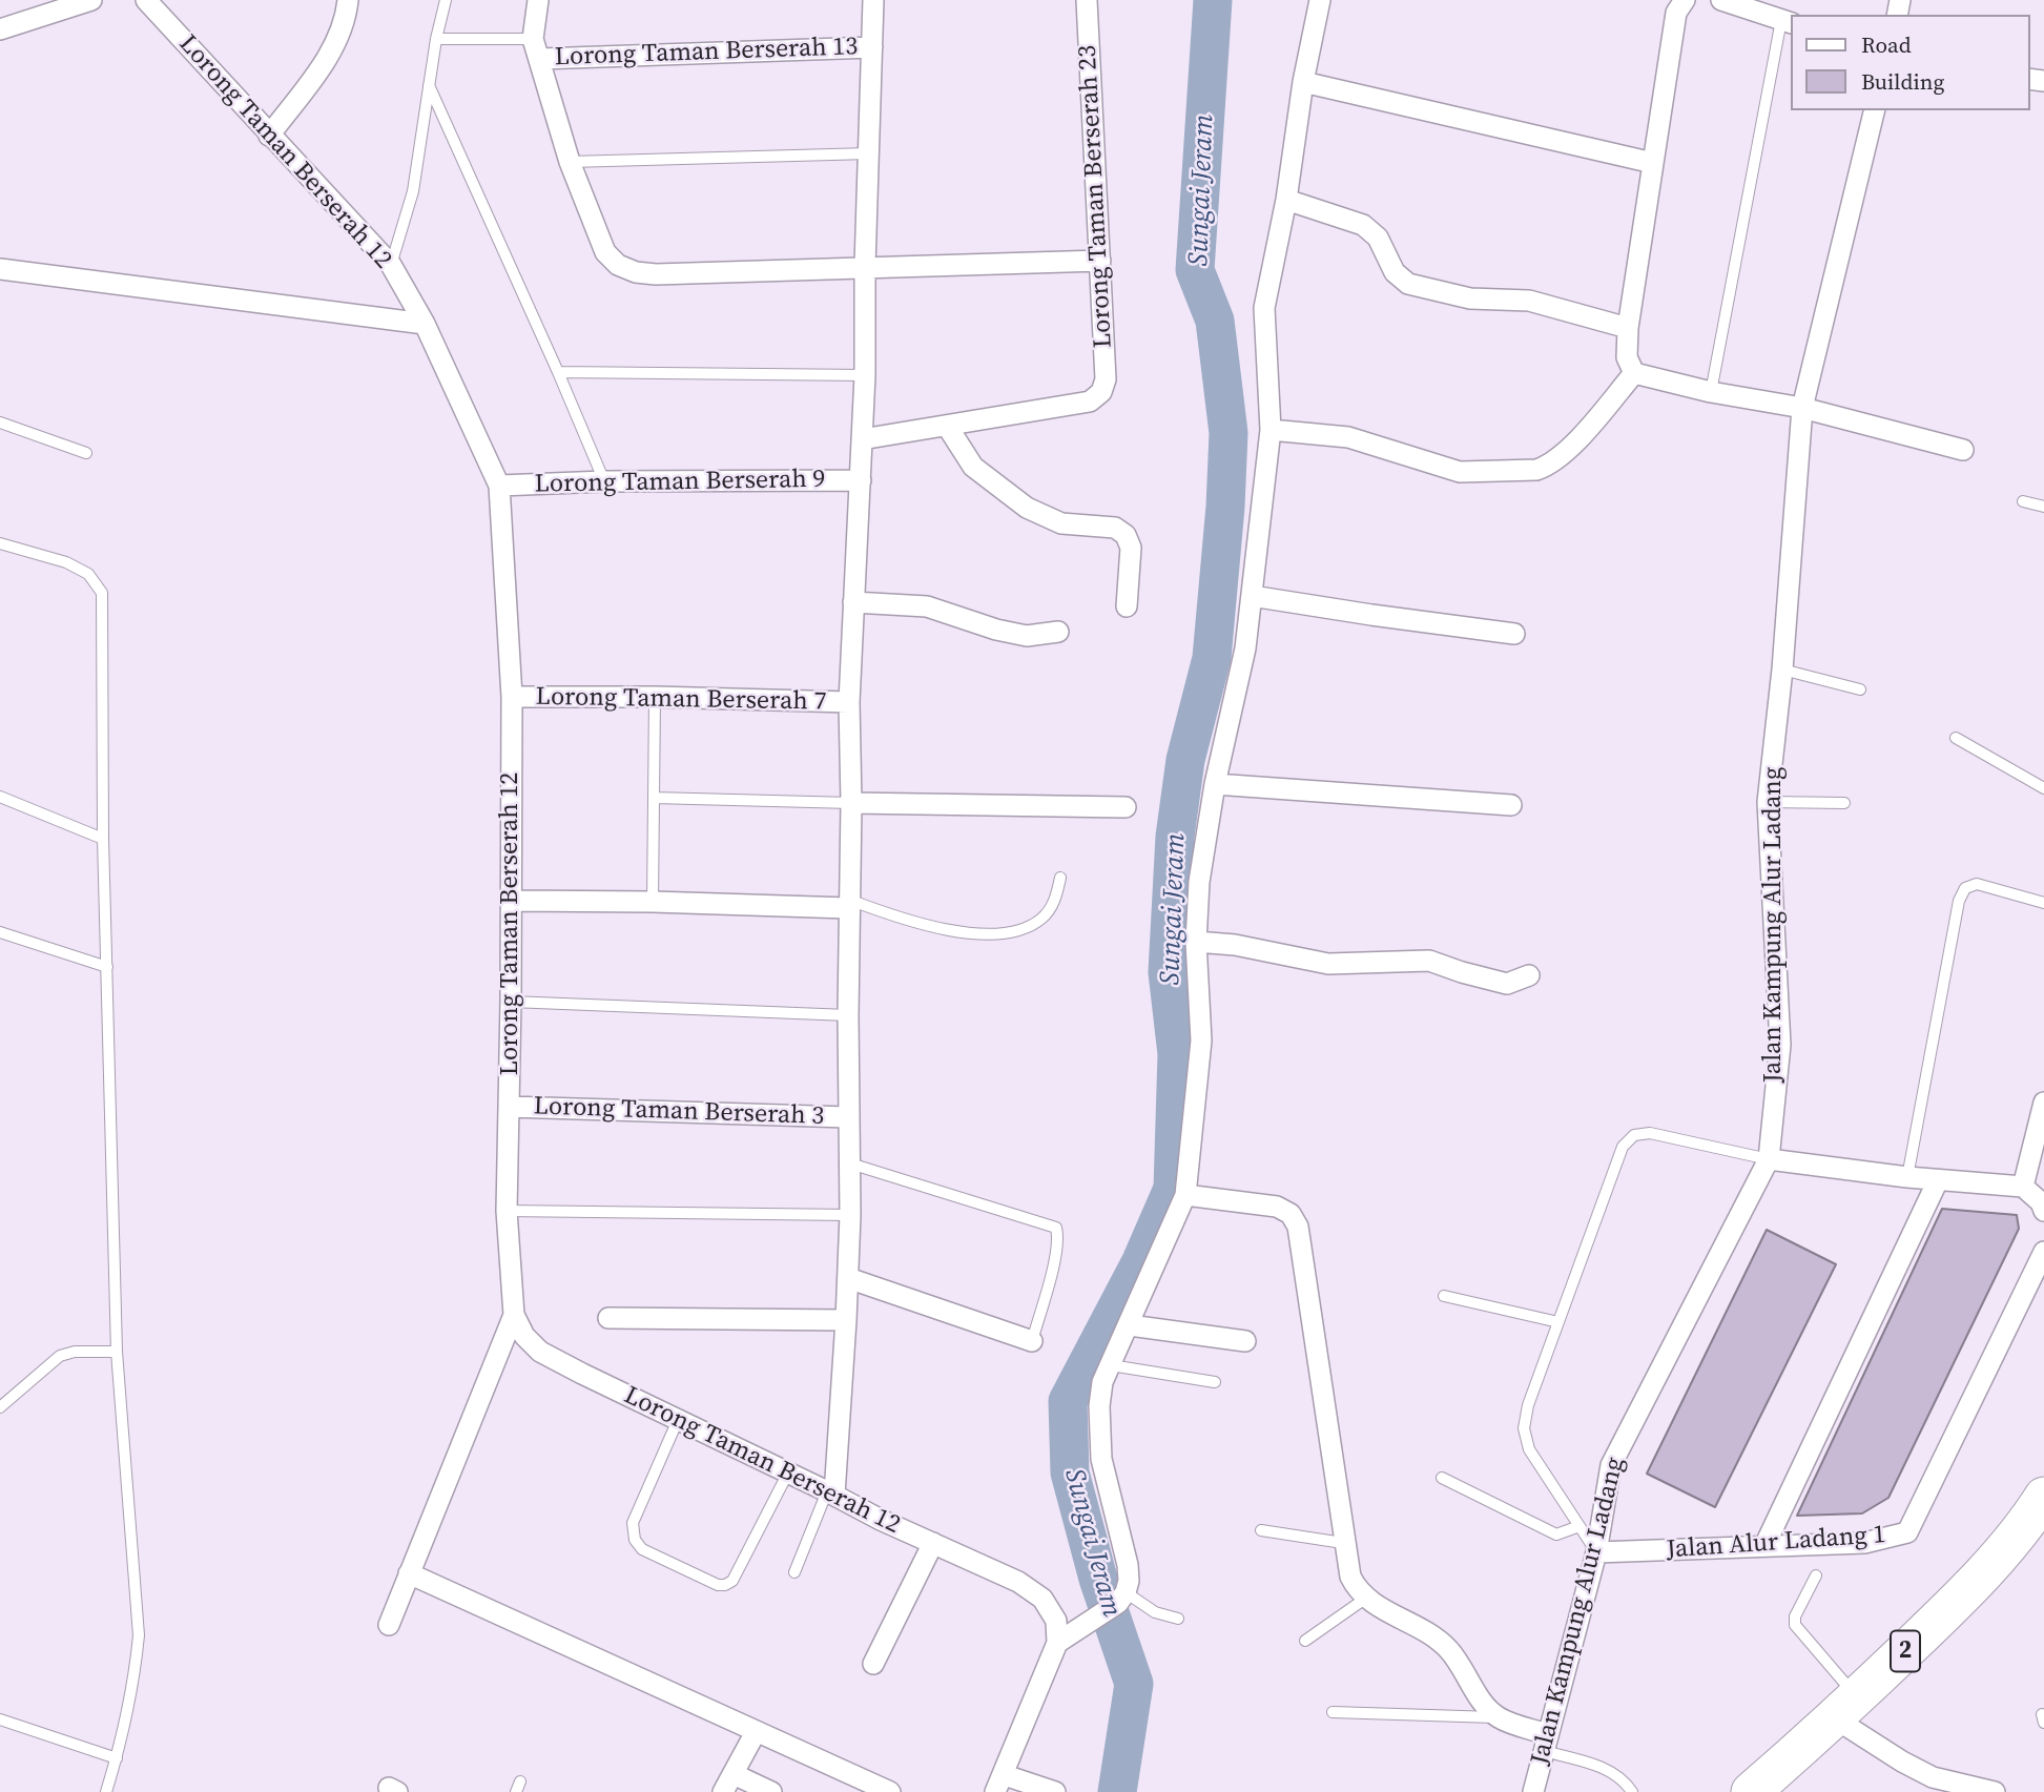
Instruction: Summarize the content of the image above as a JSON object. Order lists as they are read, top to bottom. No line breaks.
{"streets":{"highway":["2"],"street":["Lorong Taman Berserah 13","Lorong Taman Berserah 12","Lorong Taman Berserah 23","Lorong Taman Berserah 9","Lorong Taman Berserah 7","Jalan Kampung Alur Ladang","Lorong Taman Berserah 3","Jalan Alur Ladang 1"]},"crossings":[["Lorong Taman Berserah 12","Lorong Taman Berserah 9"],["Lorong Taman Berserah 12","Lorong Taman Berserah 7"],["Lorong Taman Berserah 12","Lorong Taman Berserah 3"],["Jalan Kampung Alur Ladang","Jalan Alur Ladang 1"]],"water":["Sungai Jeram"],"legend":["Road","Building"]}
